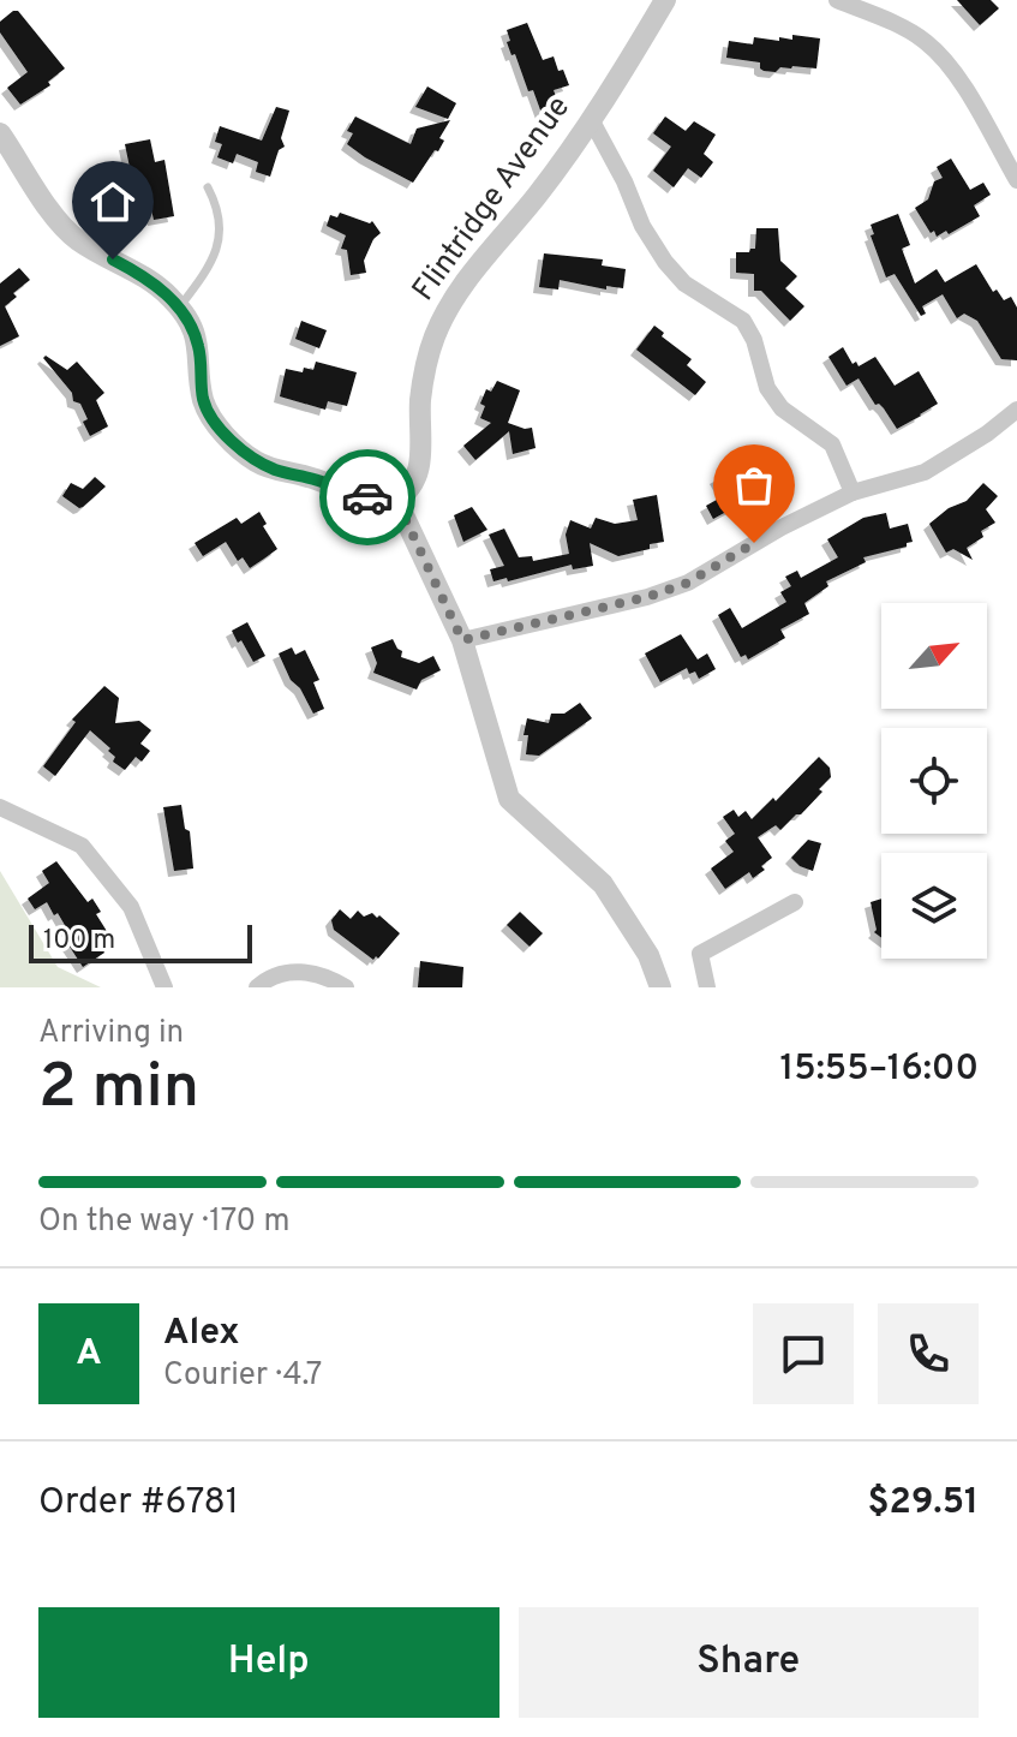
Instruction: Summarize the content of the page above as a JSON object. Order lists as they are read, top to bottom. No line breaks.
{"streets":{"street":["Flintridge Avenue"]},"scale_bar":"100 m","north":"top right","page":{"scale":"100 m","heading":["2 min","Arriving in","15:55–16:00"],"panel":["Alex","Courier · 4.7","Order #6781","$29.51"],"bar":"On the way · 170 m","round":"A","buttons":["Help","Share"]}}
